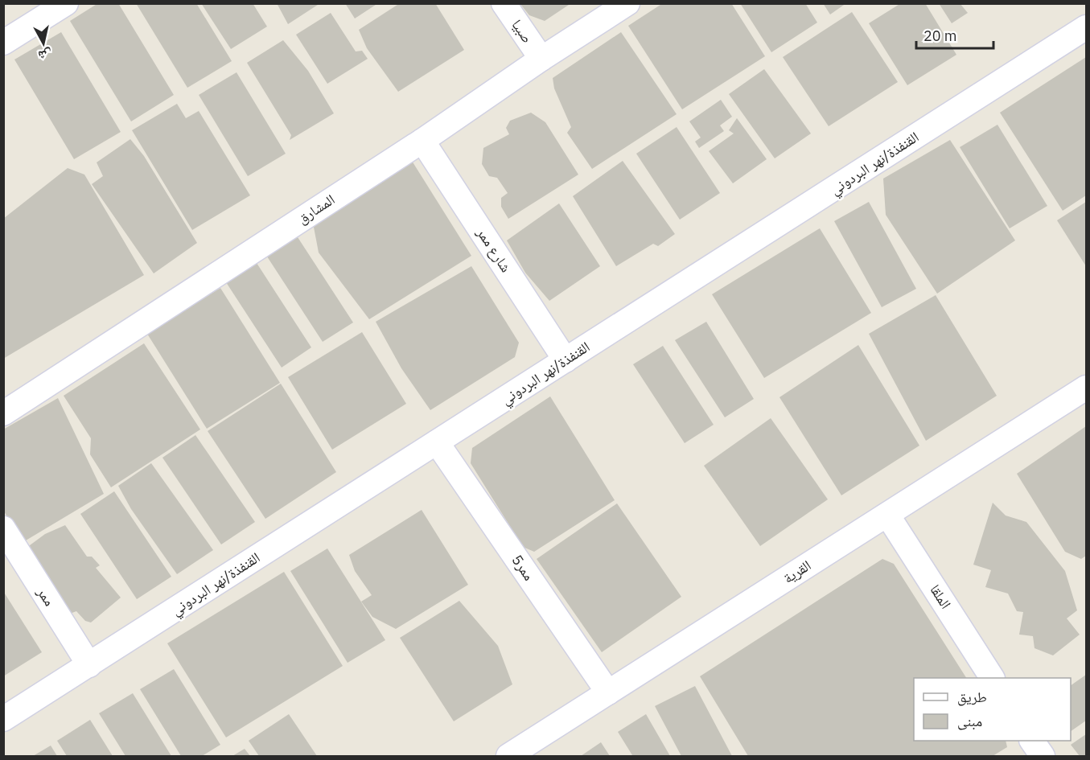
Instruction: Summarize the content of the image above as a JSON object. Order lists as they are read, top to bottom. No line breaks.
{"streets":{"street":["صبيا","القنفذة/نهر البردوني","المشارق","شارع ممر","ممر5","القرية","ممر","الملقا"]},"crossings":[["صبيا","المشارق"],["القنفذة/نهر البردوني","شارع ممر"],["القنفذة/نهر البردوني","ممر5"],["القنفذة/نهر البردوني","ممر"],["المشارق","شارع ممر"],["ممر5","القرية"],["القرية","الملقا"]],"legend":["طريق","مبنى"],"scale_bar":"20 m","north":"bottom"}
